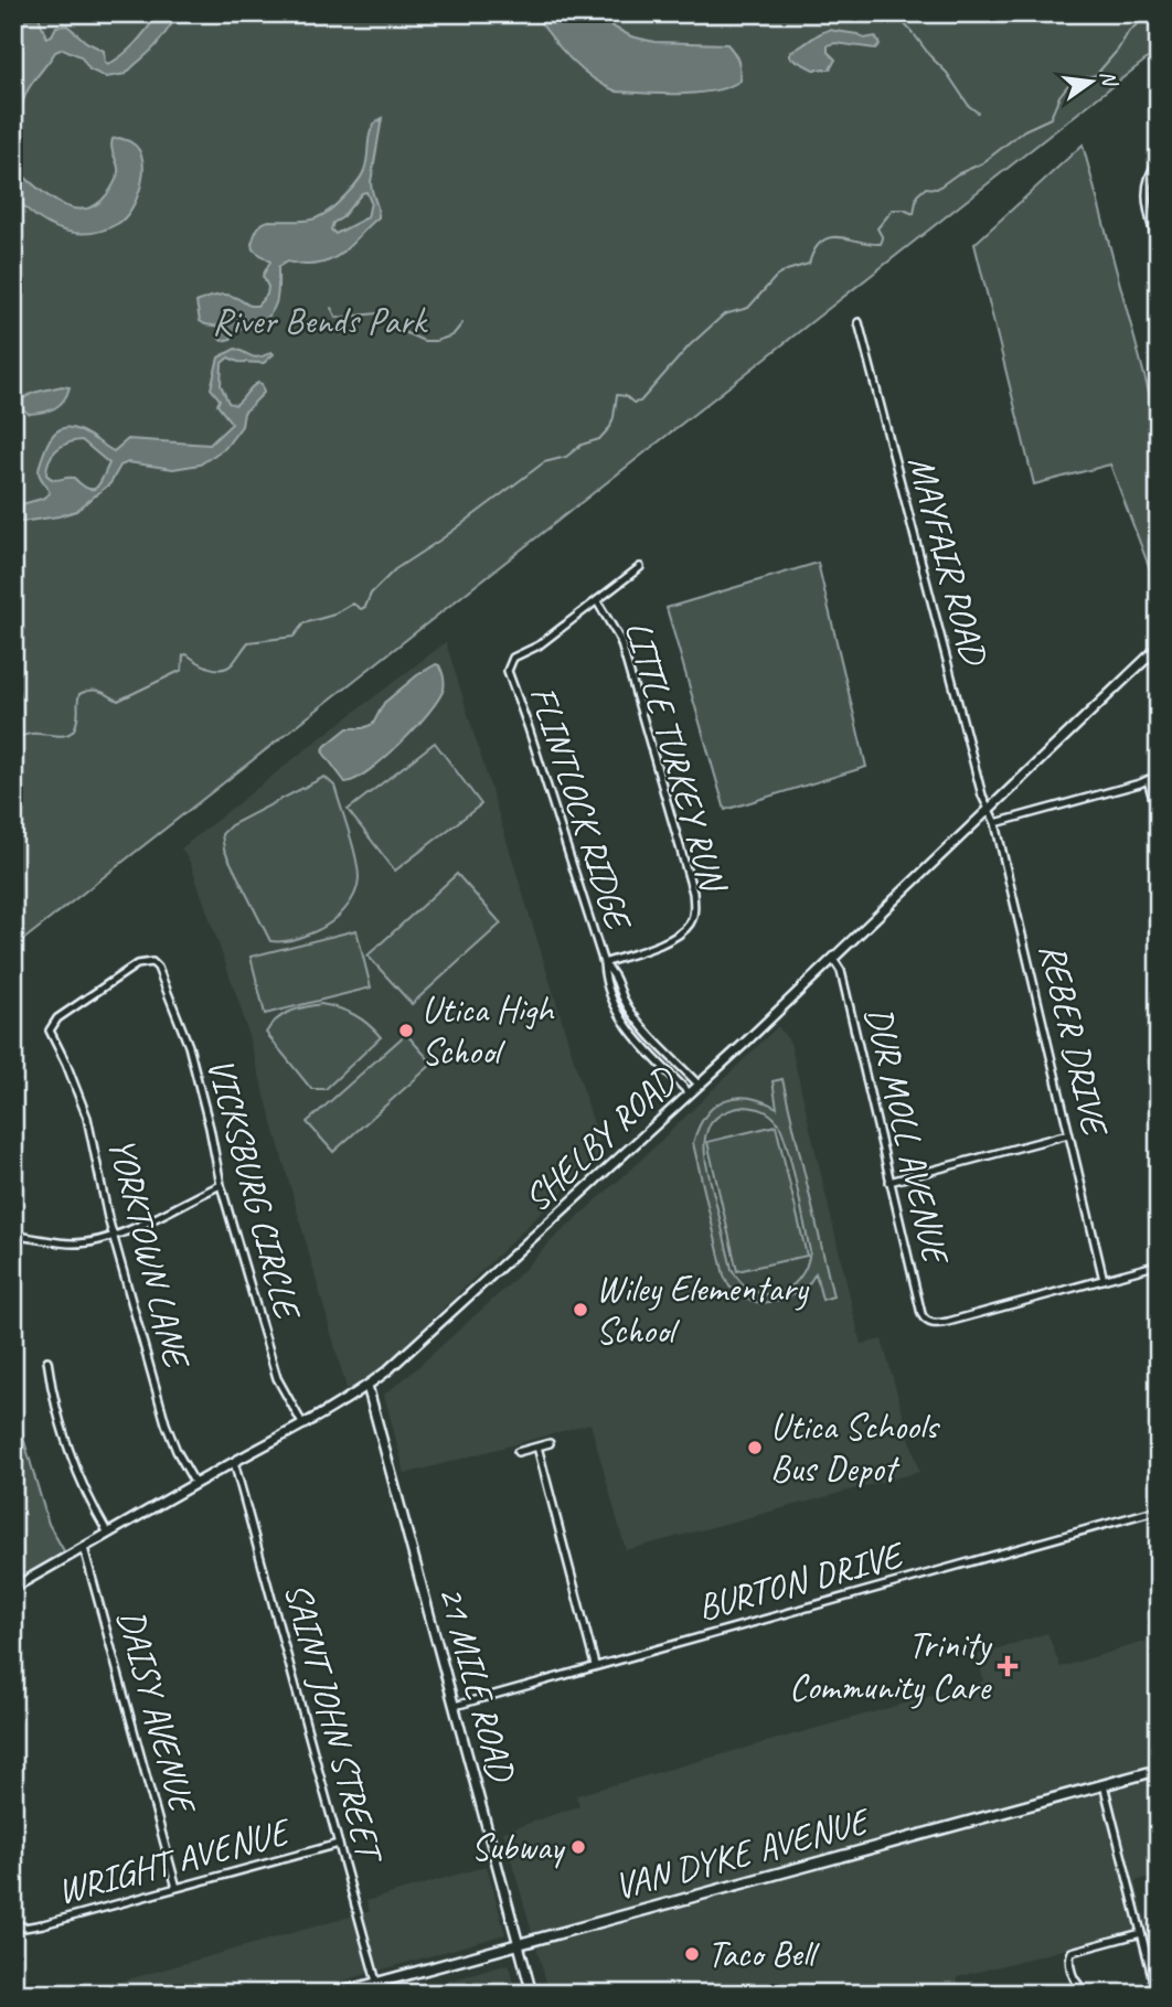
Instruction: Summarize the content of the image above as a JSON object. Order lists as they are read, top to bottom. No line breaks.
{"streets":{"main road":["VAN DYKE AVENUE"],"street":["MAYFAIR ROAD","LITTLE TURKEY RUN","FLINTLOCK RIDGE","REBER DRIVE","DUR MOLL AVENUE","SHELBY ROAD","VICKSBURG CIRCLE","YORKTOWN LANE","BURTON DRIVE","21 MILE ROAD","DAISY AVENUE","SAINT JOHN STREET","WRIGHT AVENUE"]},"crossings":[["MAYFAIR ROAD","REBER DRIVE"],["MAYFAIR ROAD","SHELBY ROAD"],["LITTLE TURKEY RUN","FLINTLOCK RIDGE"],["FLINTLOCK RIDGE","SHELBY ROAD"],["REBER DRIVE","DUR MOLL AVENUE"],["REBER DRIVE","SHELBY ROAD"],["DUR MOLL AVENUE","SHELBY ROAD"],["SHELBY ROAD","VICKSBURG CIRCLE"],["SHELBY ROAD","YORKTOWN LANE"],["SHELBY ROAD","21 MILE ROAD"],["SHELBY ROAD","DAISY AVENUE"],["SHELBY ROAD","SAINT JOHN STREET"],["VICKSBURG CIRCLE","YORKTOWN LANE"],["BURTON DRIVE","21 MILE ROAD"],["21 MILE ROAD","VAN DYKE AVENUE"],["DAISY AVENUE","WRIGHT AVENUE"],["SAINT JOHN STREET","VAN DYKE AVENUE"],["SAINT JOHN STREET","WRIGHT AVENUE"]],"parks":["River Bends Park"],"places":{"other":["Utica High School","Wiley Elementary School","Utica Schools Bus Depot","Subway","Taco Bell"],"health":["Trinity Community Care"]},"north":"right"}
